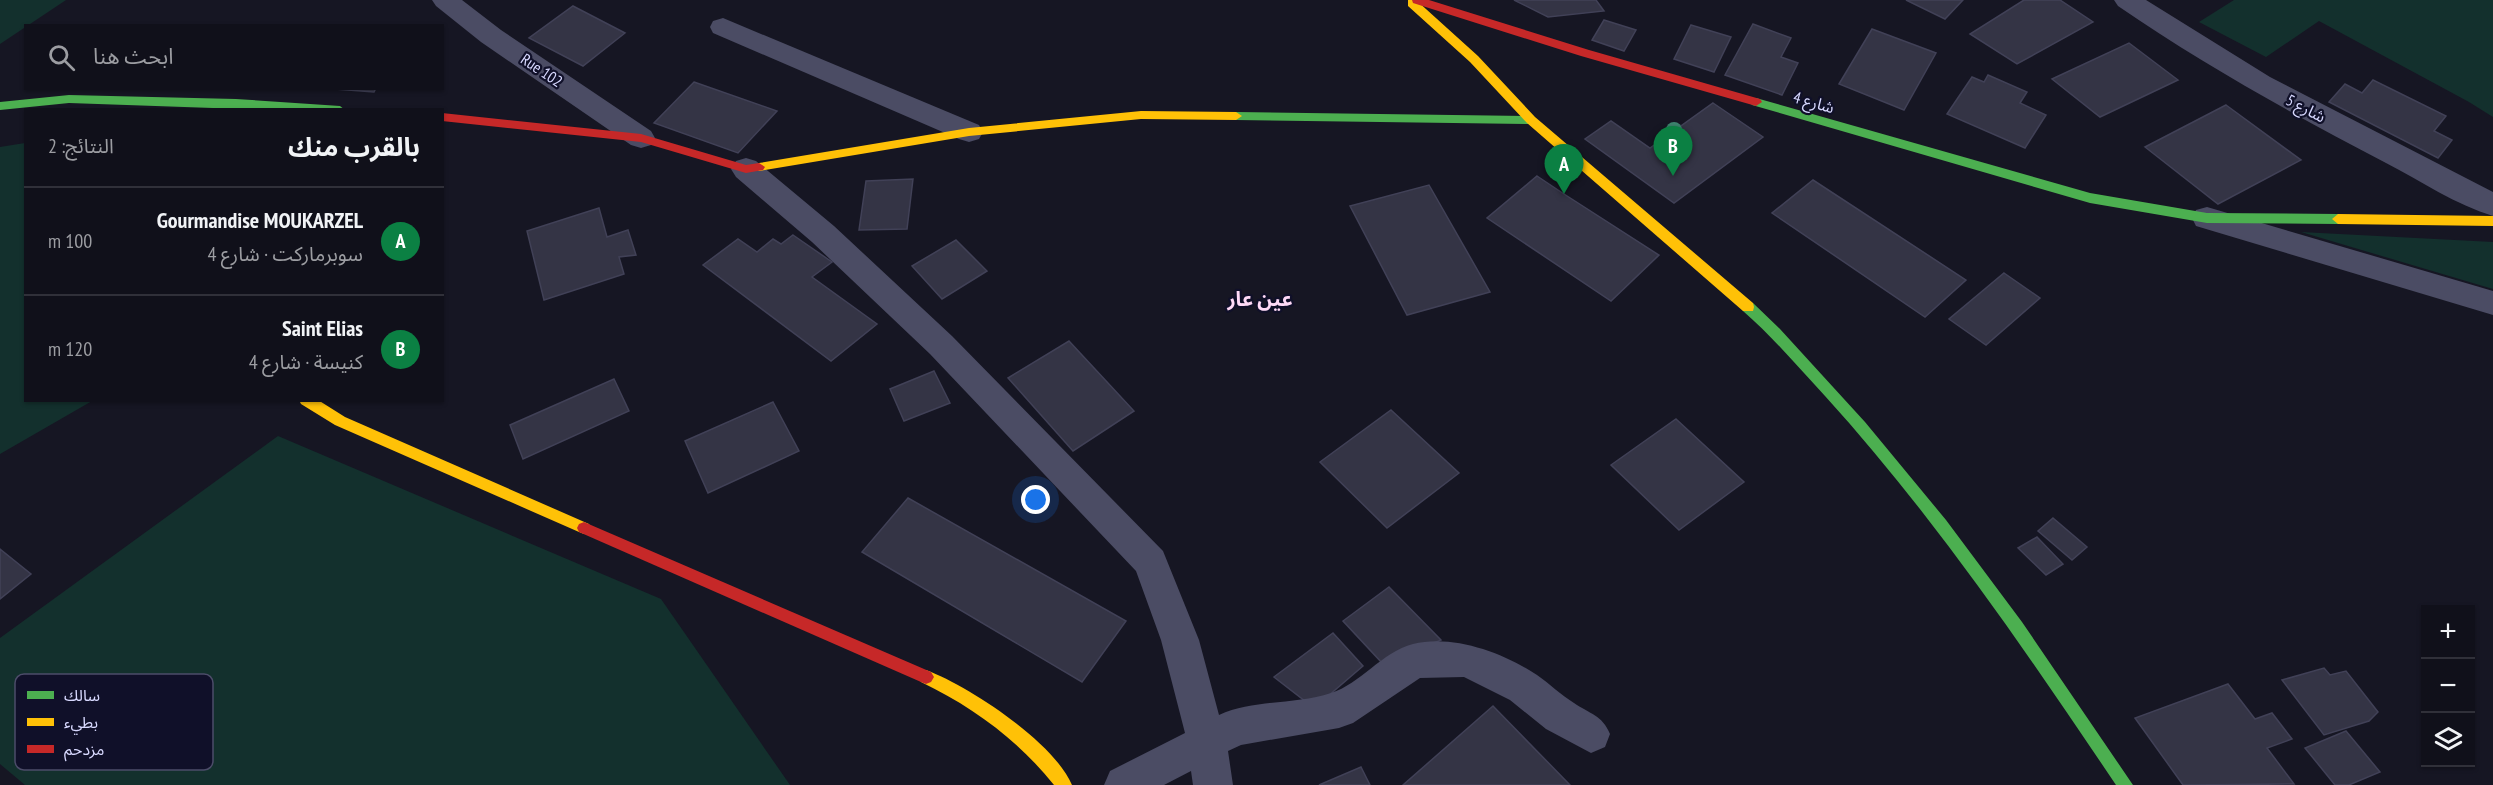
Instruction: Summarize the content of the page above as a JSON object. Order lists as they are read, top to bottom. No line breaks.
{"streets":{"street":["Rue 102","شارع 4","شارع 5"]},"districts":["عين عار"],"legend":["سالك","بطيء","مزدحم"],"page":{"search":"ابحث هنا","heading":["بالقرب منك","النتائج: 2"],"pins":["B","A"],"list":[{"mark":"A","name":"Gourmandise MOUKARZEL","note":"سوبرماركت · شارع 4","value":"100 m"},{"mark":"B","name":"Saint Elias","note":"كنيسة · شارع 4","value":"120 m"}],"map_buttons":["+","−"]}}
